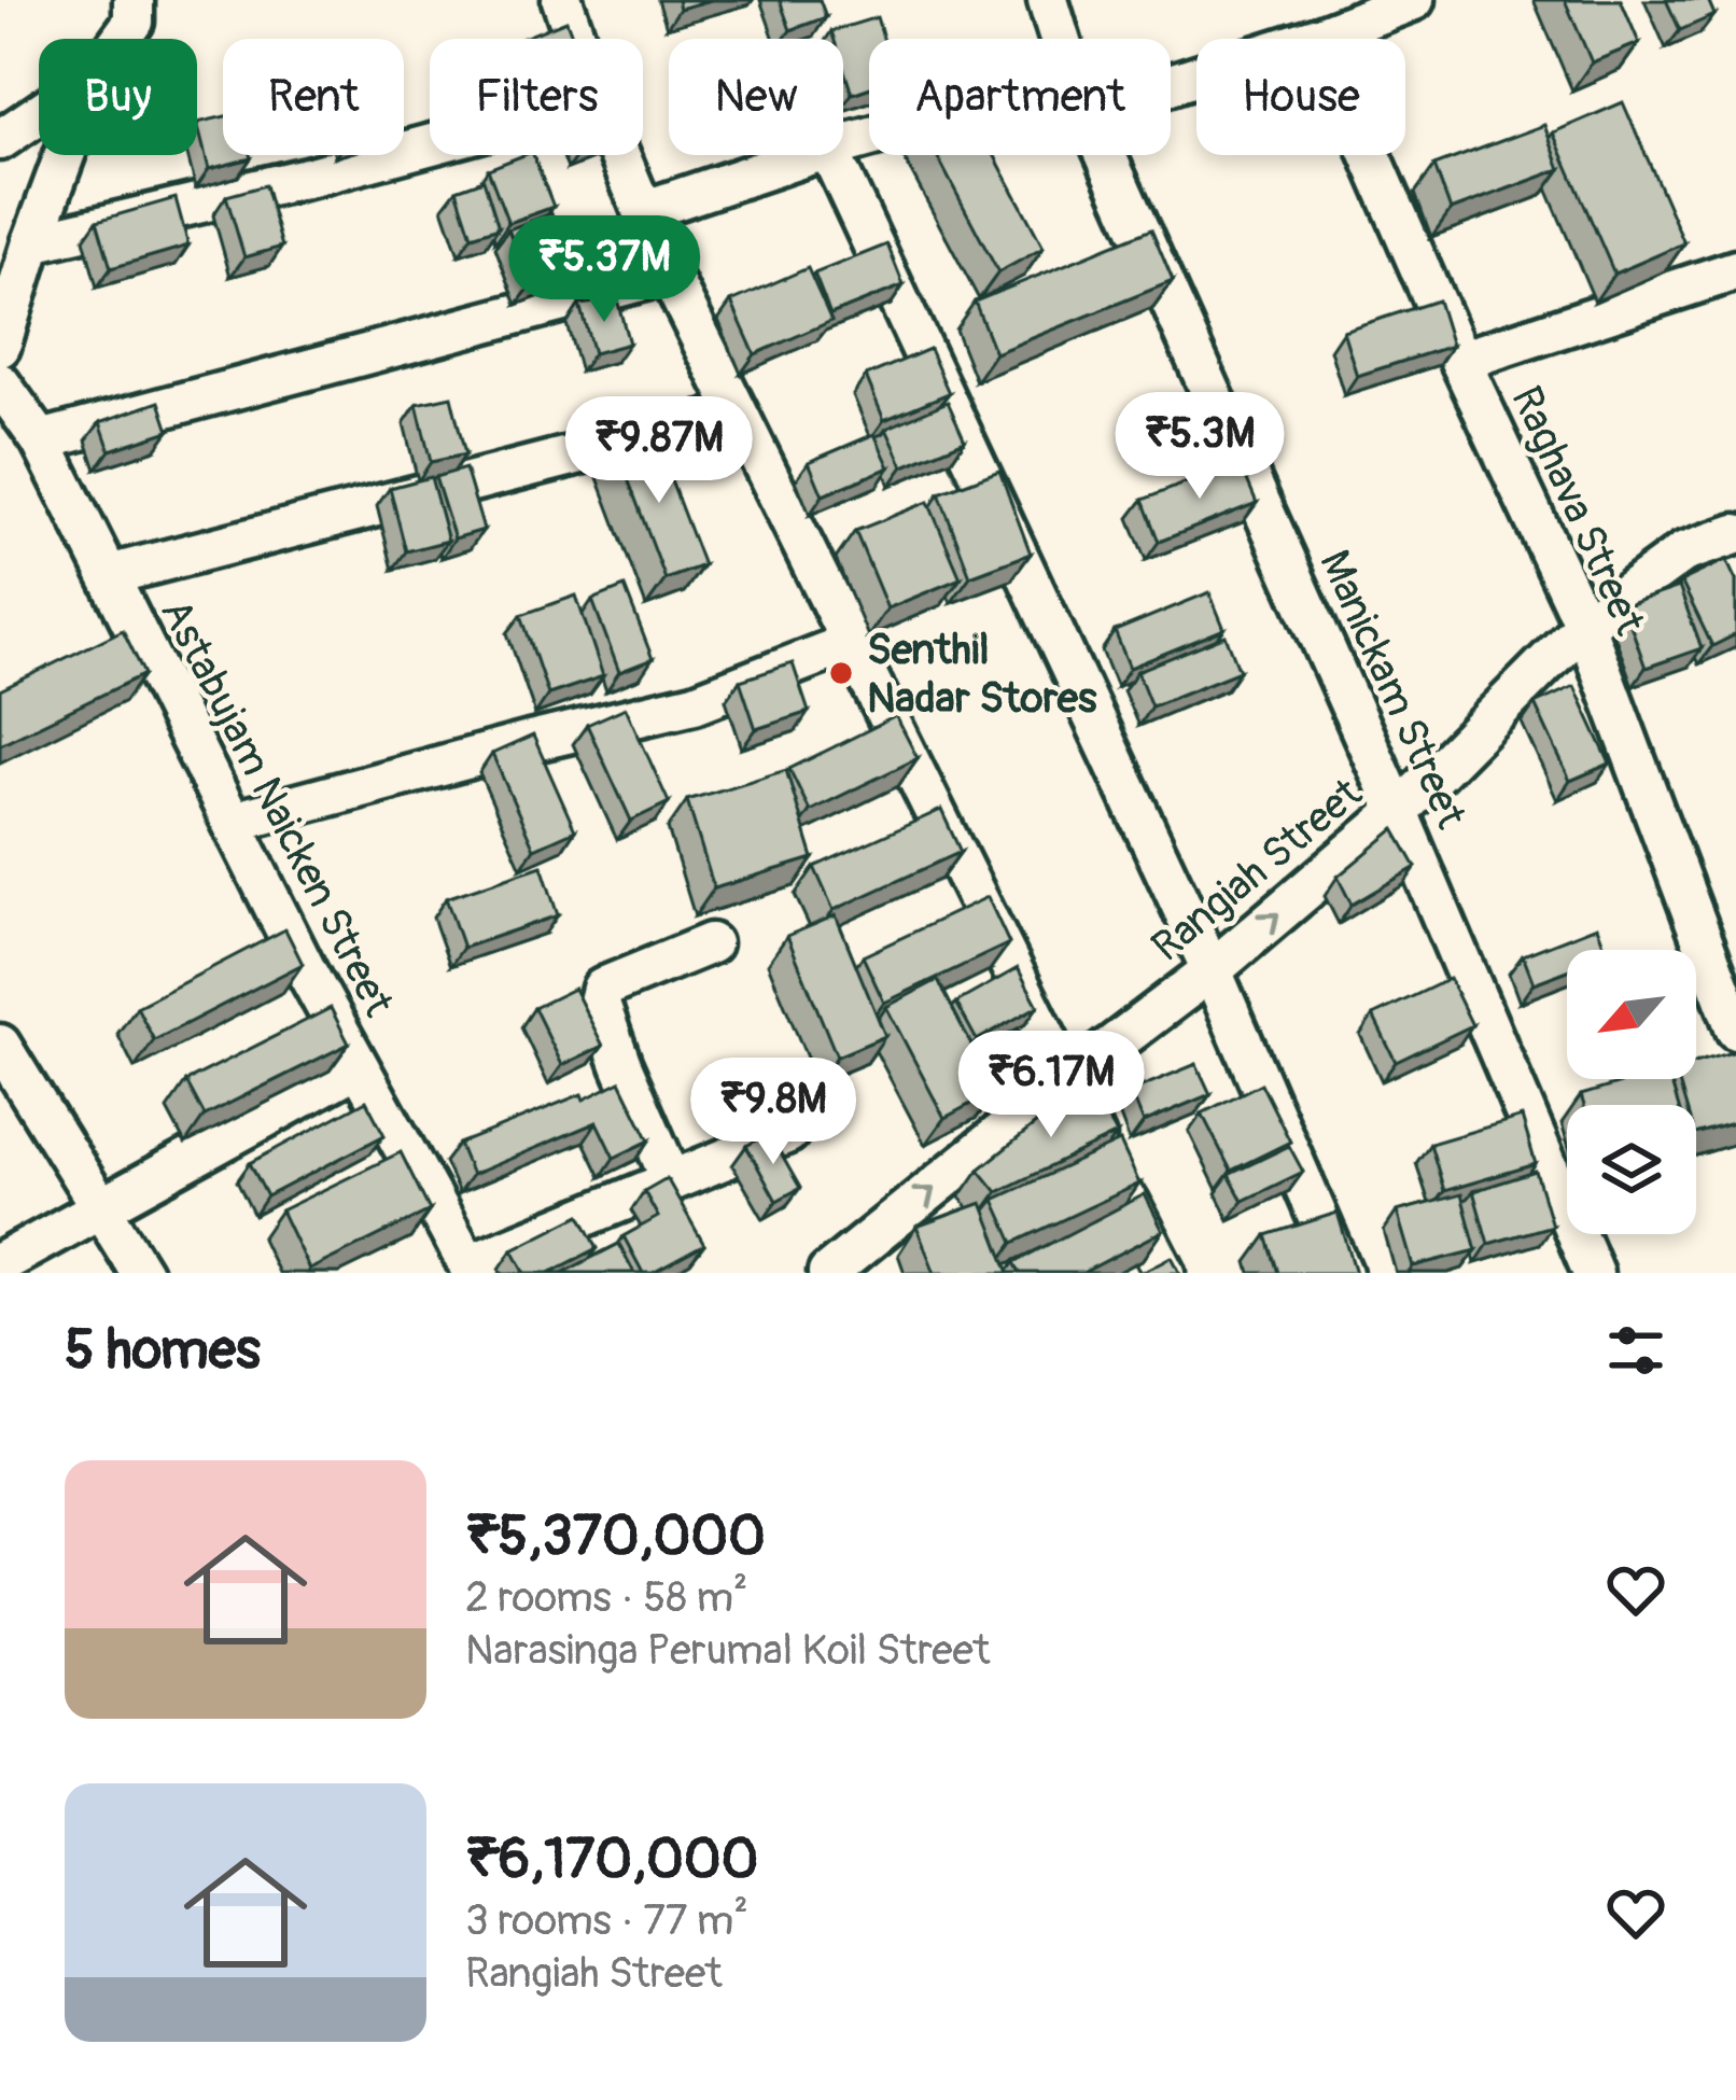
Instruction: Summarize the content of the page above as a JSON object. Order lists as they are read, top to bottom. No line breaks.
{"streets":{"street":["Raghava Street","Manickam Street","Astabujam Naicken Street","Rangiah Street"]},"crossings":[["Raghava Street","Rangiah Street"],["Manickam Street","Rangiah Street"]],"one_way":["Rangiah Street"],"places":["Senthil Nadar Stores"],"north":"bottom left","page":{"chip":["Buy","Rent","Filters","New","Apartment","House"],"price":["₹5.37M","₹5.3M","₹9.87M","₹6.17M","₹9.8M"],"heading":"5 homes","list":[{"name":"₹5,370,000","note":"2 rooms · 58 m² · Narasinga Perumal Koil Street"},{"name":"₹6,170,000","note":"3 rooms · 77 m² · Rangiah Street"}]}}
